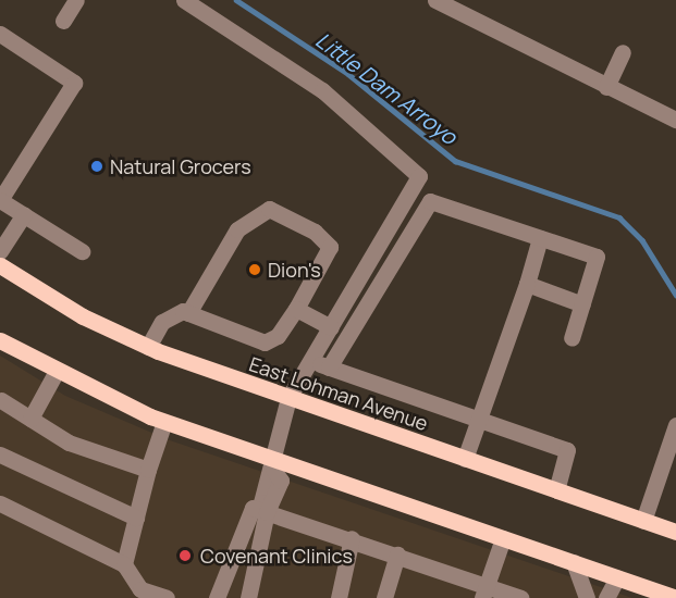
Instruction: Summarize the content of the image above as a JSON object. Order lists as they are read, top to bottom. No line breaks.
{"streets":{"main road":["East Lohman Avenue"]},"water":["Little Dam Arroyo"],"places":["Natural Grocers","Dion's","Covenant Clinics"]}
